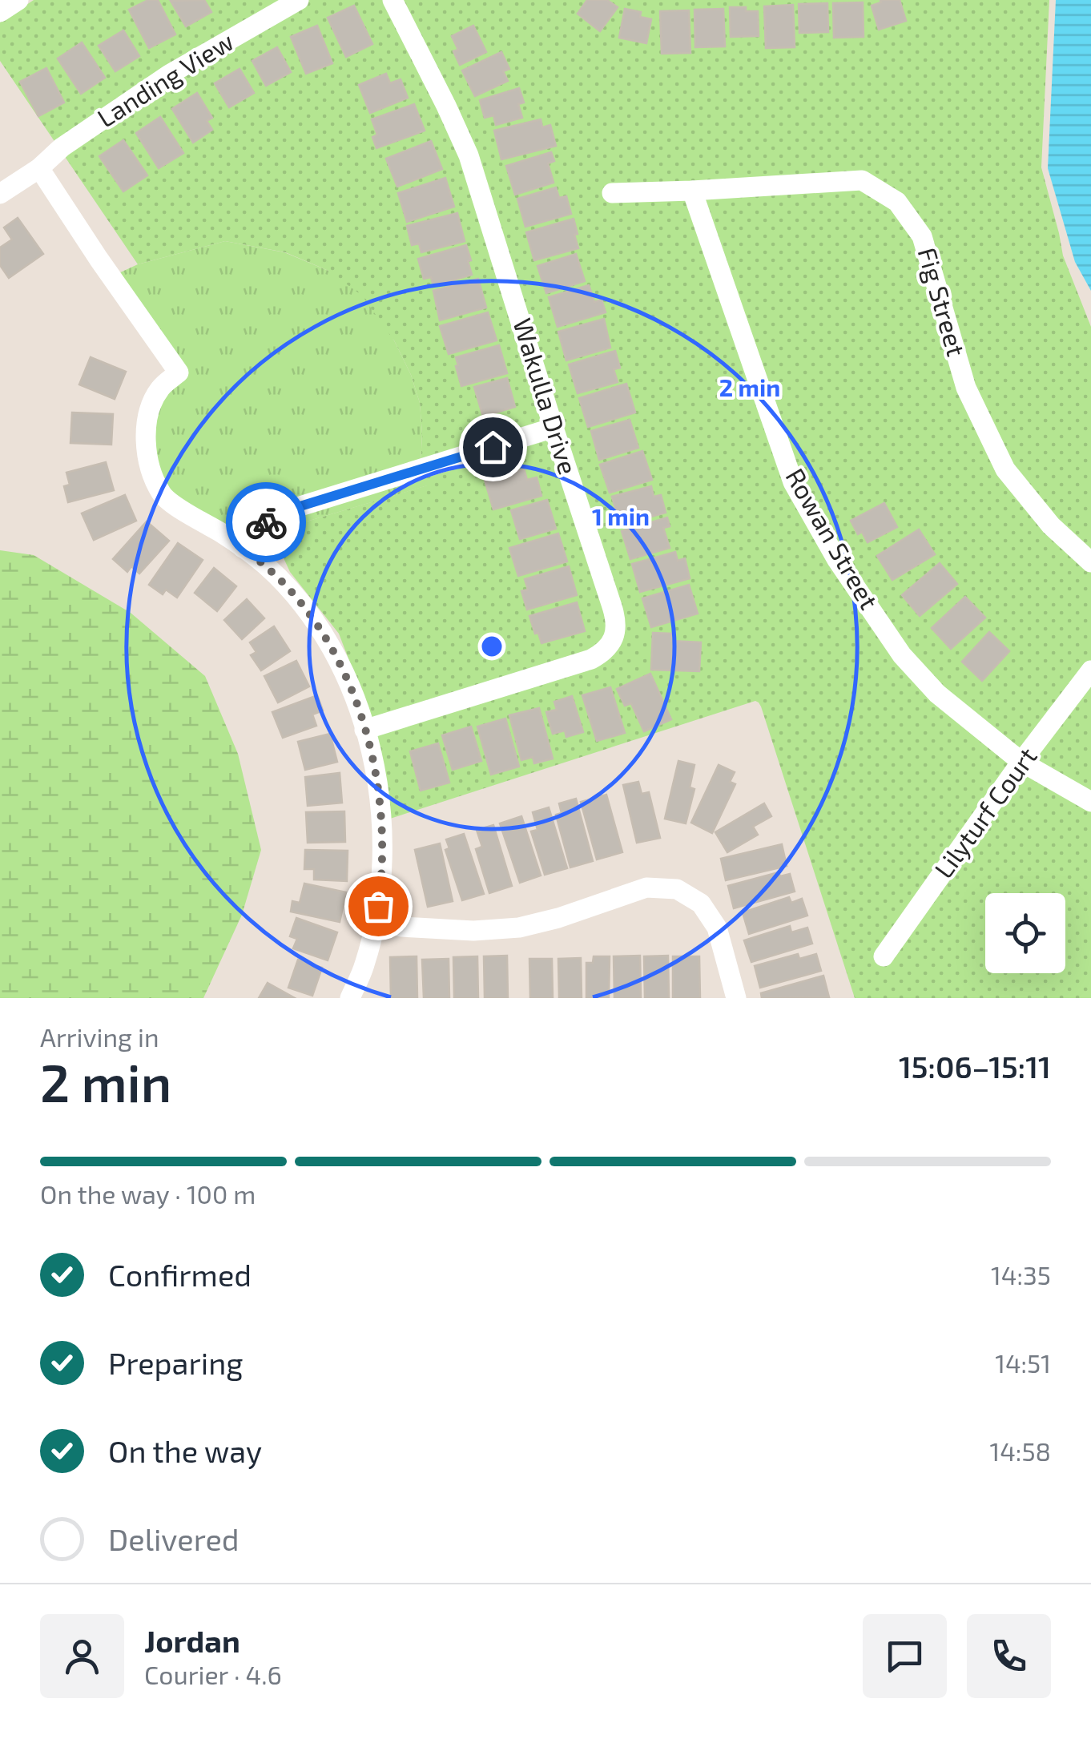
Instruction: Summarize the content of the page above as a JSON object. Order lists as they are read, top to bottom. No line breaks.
{"streets":{"street":["Landing View","Fig Street","Wakulla Drive","Rowan Street","Lilyturf Court"]},"crossings":[["Fig Street","Rowan Street"],["Rowan Street","Lilyturf Court"]],"page":{"heading":["2 min","Arriving in","15:06–15:11"],"panel":["Jordan","Courier · 4.6"],"bar":"On the way · 100 m","list":[["Confirmed","14:35"],["Preparing","14:51"],["On the way","14:58"],"Delivered"]},"rings":["2 min","1 min"]}
